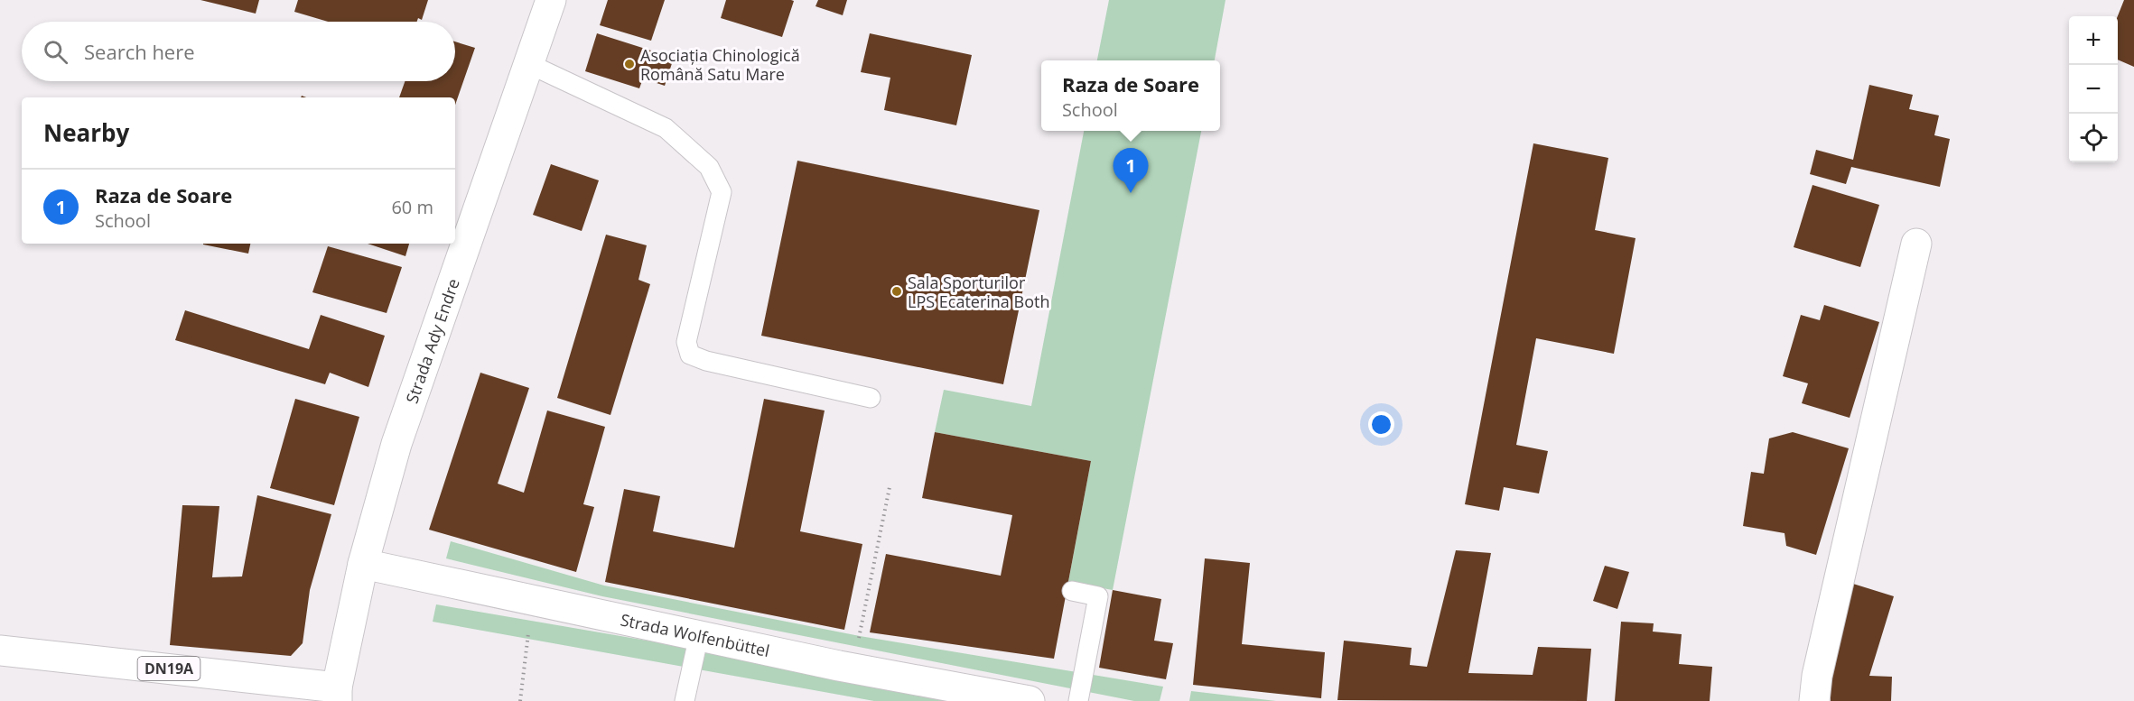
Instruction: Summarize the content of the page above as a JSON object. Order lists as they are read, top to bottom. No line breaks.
{"streets":{"main road":["Strada Ady Endre","Strada Wolfenbüttel","DN19A"]},"crossings":[["Strada Ady Endre","Strada Wolfenbüttel"],["Strada Ady Endre","DN19A"]],"places":["Asociația Chinologică Română Satu Mare","Sala Sporturilor LPS Ecaterina Both"],"page":{"map_buttons":["+","−"],"search":"Search here","popup":["Raza de Soare","School"],"heading":"Nearby","pins":"1","list":[{"mark":"1","name":"Raza de Soare","note":"School","value":"60 m"}]}}
